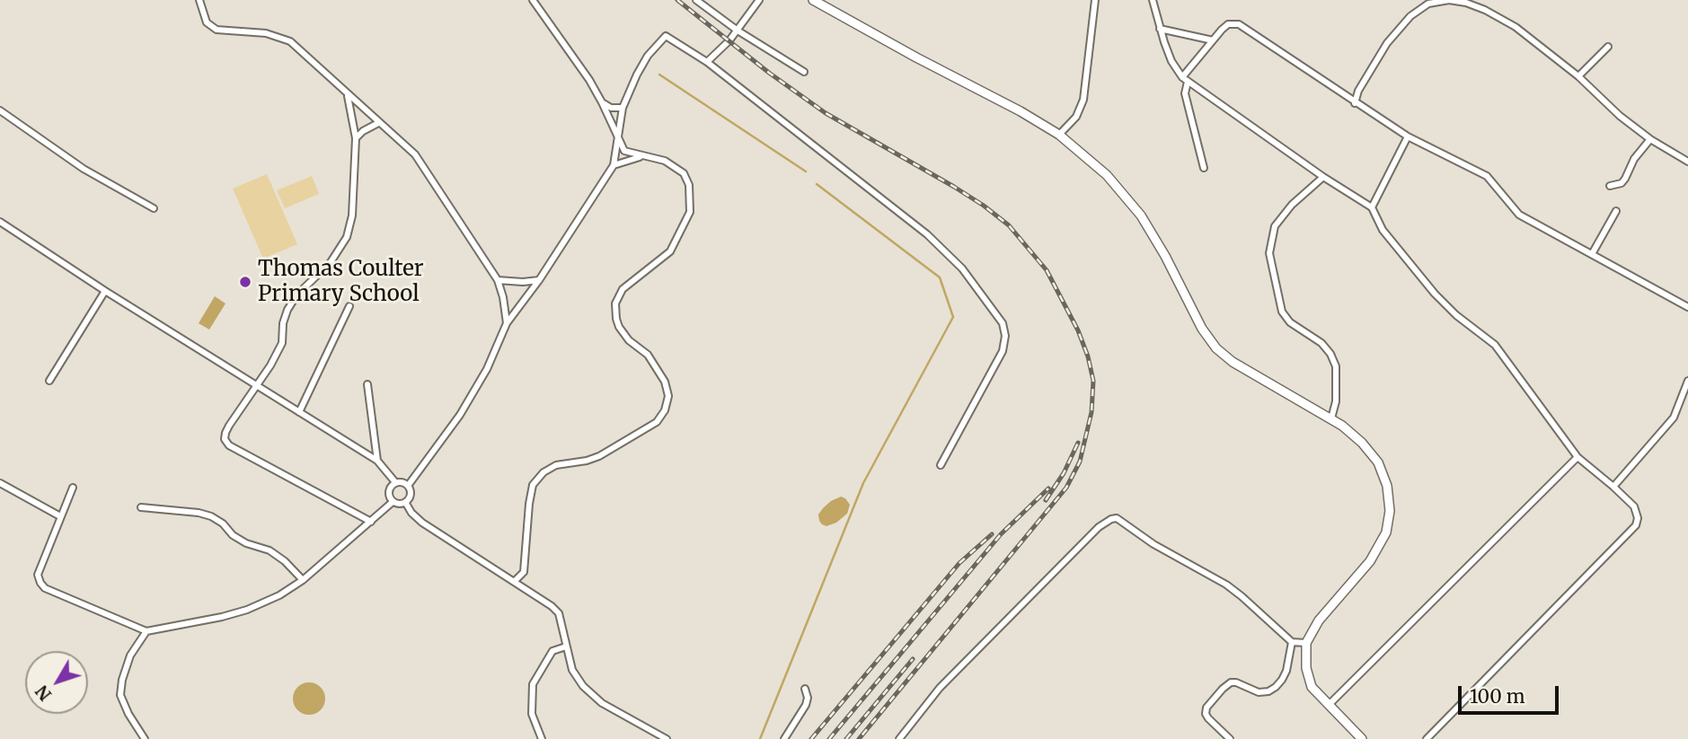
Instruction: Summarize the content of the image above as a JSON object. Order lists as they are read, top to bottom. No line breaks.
{"places":["Thomas Coulter Primary School"],"scale_bar":"100 m","north":"bottom left"}
